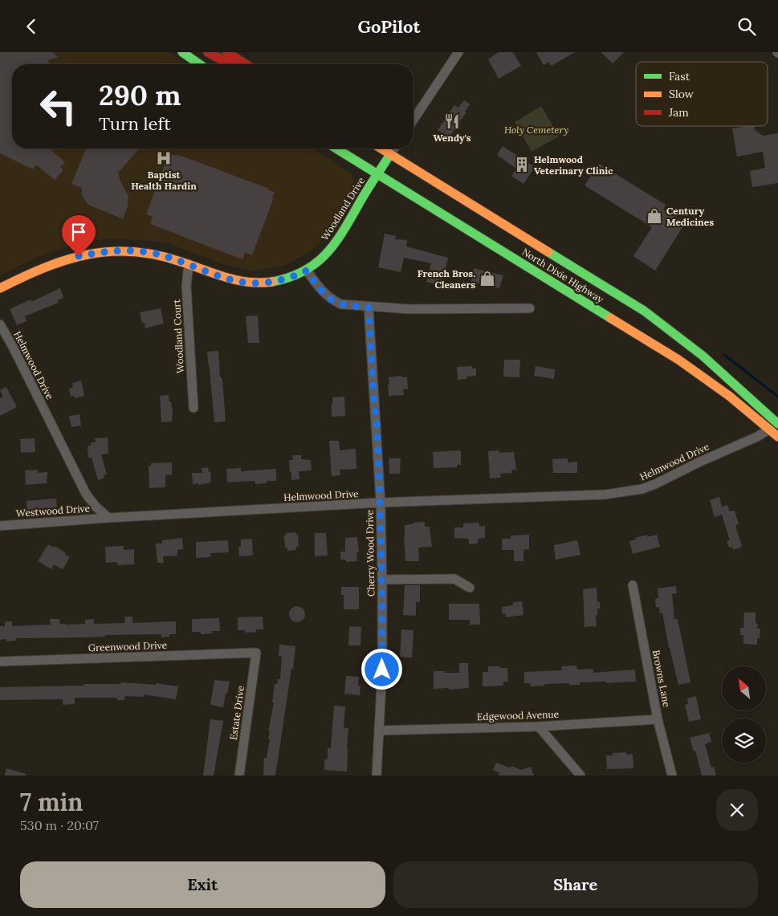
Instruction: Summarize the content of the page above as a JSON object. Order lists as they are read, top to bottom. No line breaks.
{"streets":{"main road":["Woodland Drive","North Dixie Highway"],"street":["Woodland Court","Helmwood Drive","Westwood Drive","Cherry Wood Drive","Greenwood Drive","Browns Lane","Estate Drive","Edgewood Avenue"]},"crossings":[["Woodland Drive","North Dixie Highway"],["Woodland Drive","Woodland Court"],["North Dixie Highway","Helmwood Drive"],["Helmwood Drive","Westwood Drive"],["Helmwood Drive","Cherry Wood Drive"],["Cherry Wood Drive","Edgewood Avenue"],["Greenwood Drive","Estate Drive"],["Browns Lane","Edgewood Avenue"]],"parks":["Holy Cemetery"],"places":{"restaurant":["Wendy's"],"hospital":["Baptist Health Hardin"],"building":["Helmwood Veterinary Clinic"],"shop":["Century Medicines","French Bros. Cleaners"]},"legend":["Fast","Slow","Jam"],"north":"top left","page":{"header":"GoPilot","turn":["290 m","Turn left"],"heading":["7 min","530 m · 20:07"],"buttons":["Exit","Share"]}}
